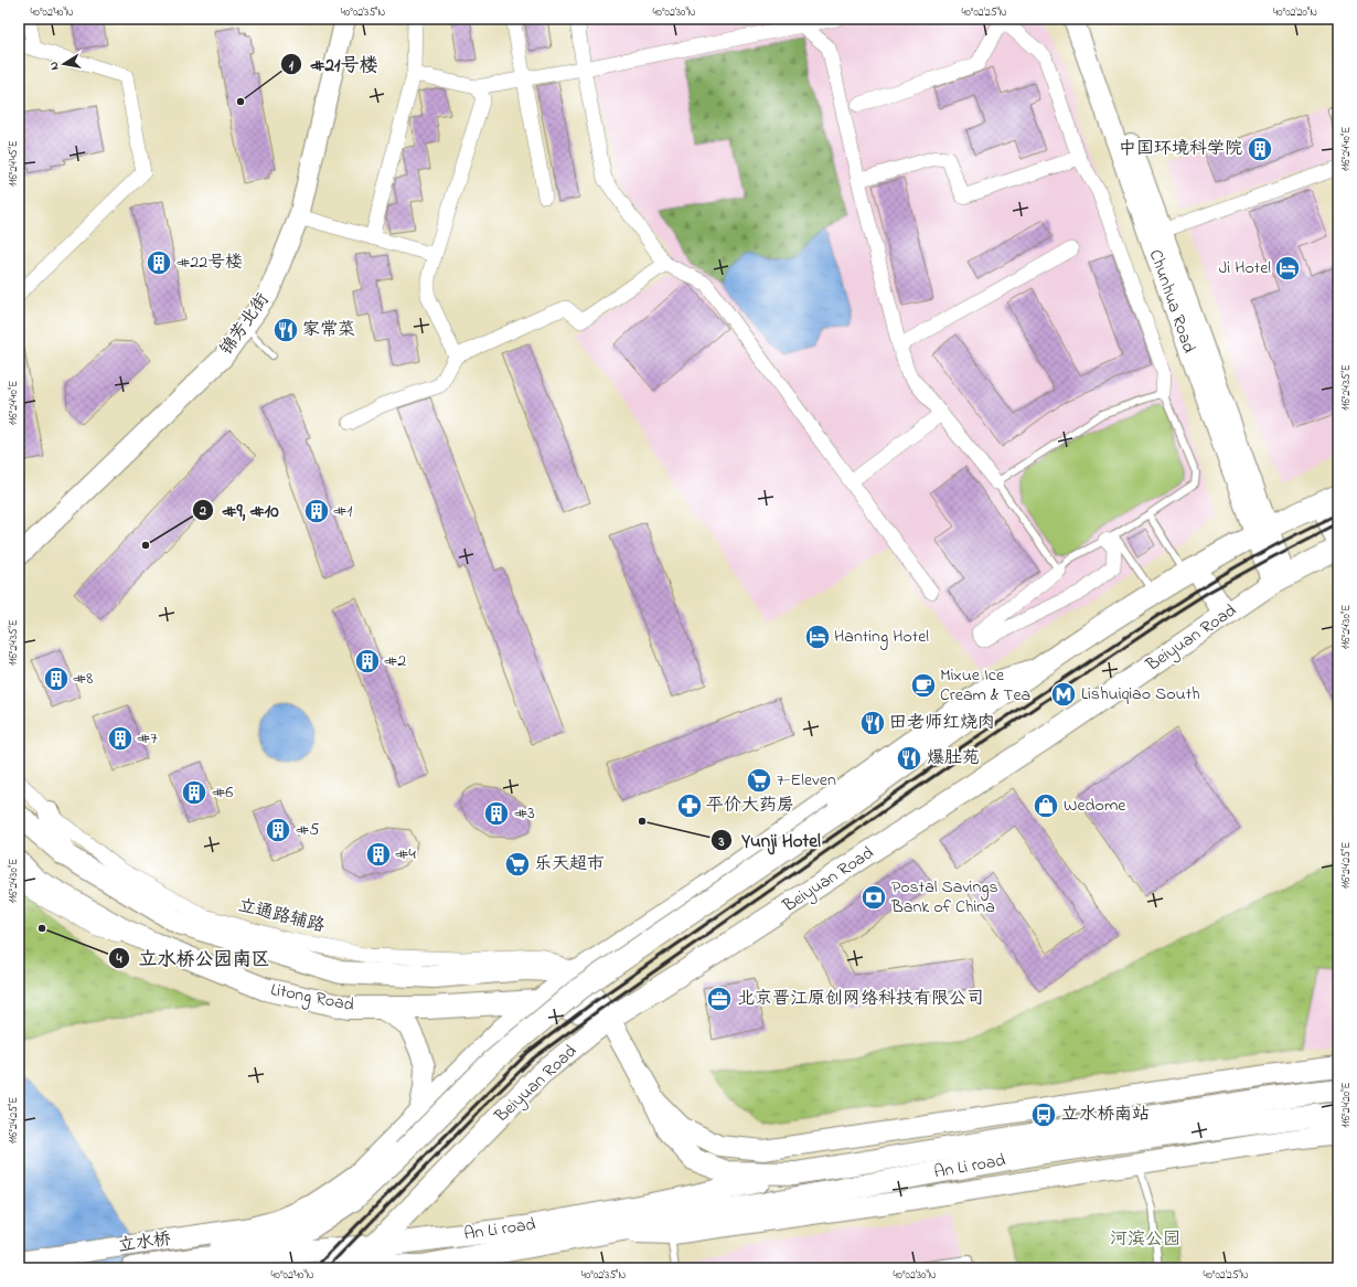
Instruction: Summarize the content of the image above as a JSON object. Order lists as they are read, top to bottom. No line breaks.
{"streets":{"main road":["Beiyuan Road","Litong Road","An Li road","立水桥"],"street":["Chunhua Road","锦芳北街","立通路辅路"]},"crossings":[["Chunhua Road","Beiyuan Road"],["Beiyuan Road","Litong Road"],["Beiyuan Road","An Li road"],["立通路辅路","Litong Road"],["立通路辅路","An Li road"],["Litong Road","An Li road"],["An Li road","立水桥"]],"parks":["河滨公园"],"places":{"other":["#21号楼","#9, #10","Yunji Hotel","立水桥公园南区"],"building":["中国环境科学院","#22号楼","#1","#2","#8","#7","#6","#3","#5","#4"],"hotel":["Ji Hotel","Hanting Hotel"],"restaurant":["家常菜","田老师红烧肉","爆肚苑"],"cafe":["Mixue Ice Cream & Tea"],"metro station":["Lishuiqiao South"],"supermarket":["7-Eleven","乐天超市"],"pharmacy":["平价大药房"],"shop":["Wedome"],"bank":["Postal Savings Bank of China"],"office":["北京晋江原创网络科技有限公司"],"bus stop":["立水桥南站"]},"north":"left","coordinates":["40°02'40\"N","40°02'35\"N","40°02'30\"N","40°02'25\"N","40°02'20\"N","116°24'40\"E","116°24'45\"E","116°24'35\"E","116°24'30\"E","116°24'25\"E","116°24'20\"E"]}
